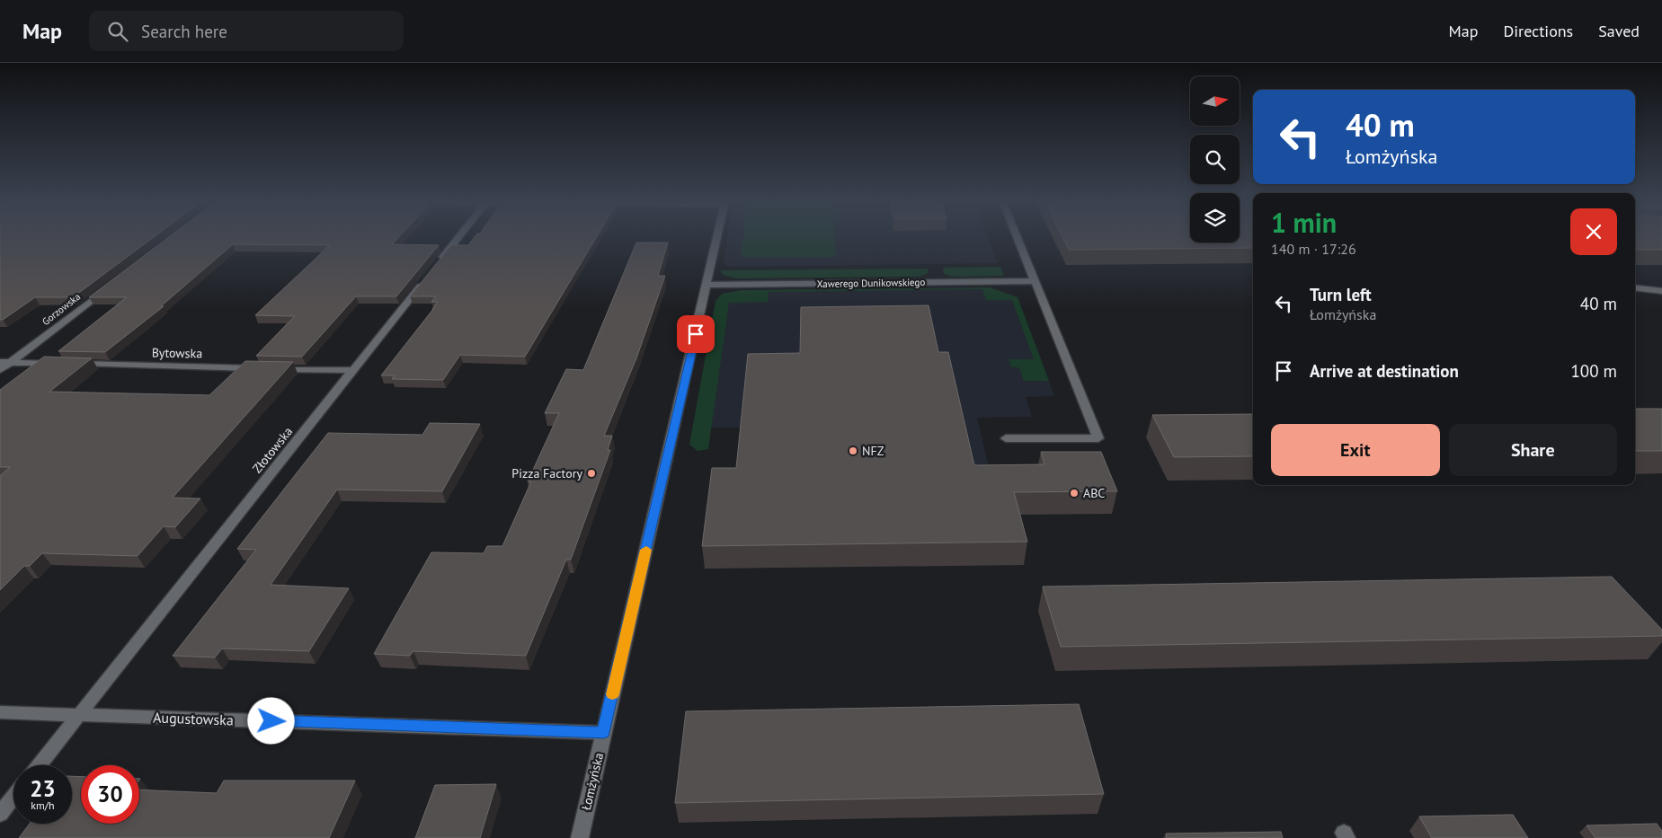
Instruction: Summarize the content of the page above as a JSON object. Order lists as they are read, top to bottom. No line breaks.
{"streets":{"street":["Xawerego Dunikowskiego","Gorzowska","Bytowska","Złotowska","Augustowska","Łomżyńska"]},"crossings":[["Xawerego Dunikowskiego","Łomżyńska"],["Gorzowska","Bytowska"],["Bytowska","Złotowska"],["Złotowska","Augustowska"],["Augustowska","Łomżyńska"]],"places":["NFZ","Pizza Factory","ABC"],"north":"right","page":{"header":"Map","search":"Search here","nav":["Map","Directions","Saved"],"turn":["40 m","Łomżyńska"],"heading":["1 min","140 m · 17:26"],"list":[{"name":"Turn left","note":"Łomżyńska","value":"40 m"},{"name":"Arrive at destination","value":"100 m"}],"buttons":["Exit","Share"],"speed":"23 km/h","limit":"30"}}
